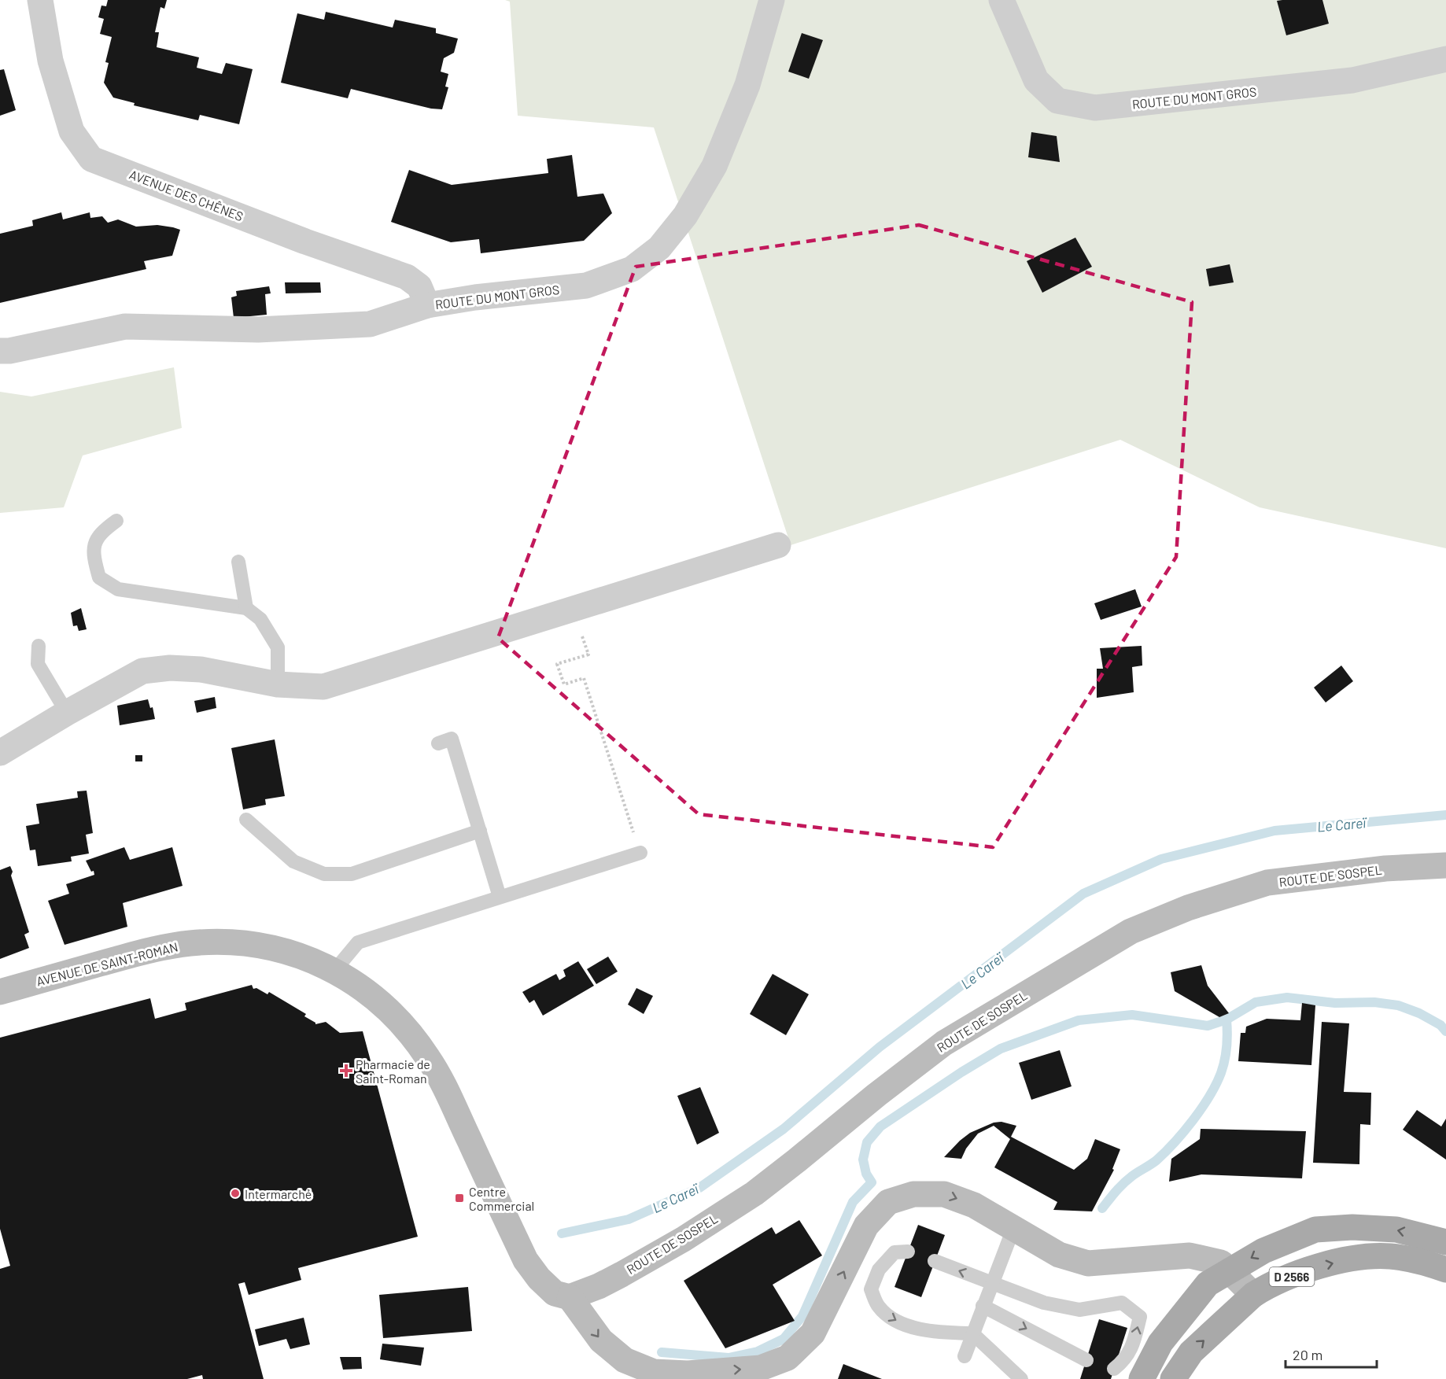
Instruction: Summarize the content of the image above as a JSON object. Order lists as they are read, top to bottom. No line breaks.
{"streets":{"main road":["D 2566"],"street":["ROUTE DU MONT GROS","AVENUE DES CHÊNES","ROUTE DE SOSPEL","AVENUE DE SAINT-ROMAN"]},"crossings":[["ROUTE DU MONT GROS","AVENUE DES CHÊNES"],["ROUTE DE SOSPEL","AVENUE DE SAINT-ROMAN"]],"water":["Le Careï"],"places":{"health":["Pharmacie de Saint-Roman"],"other":["Intermarché"],"transit":["Centre Commercial"]},"scale_bar":"20 m"}
